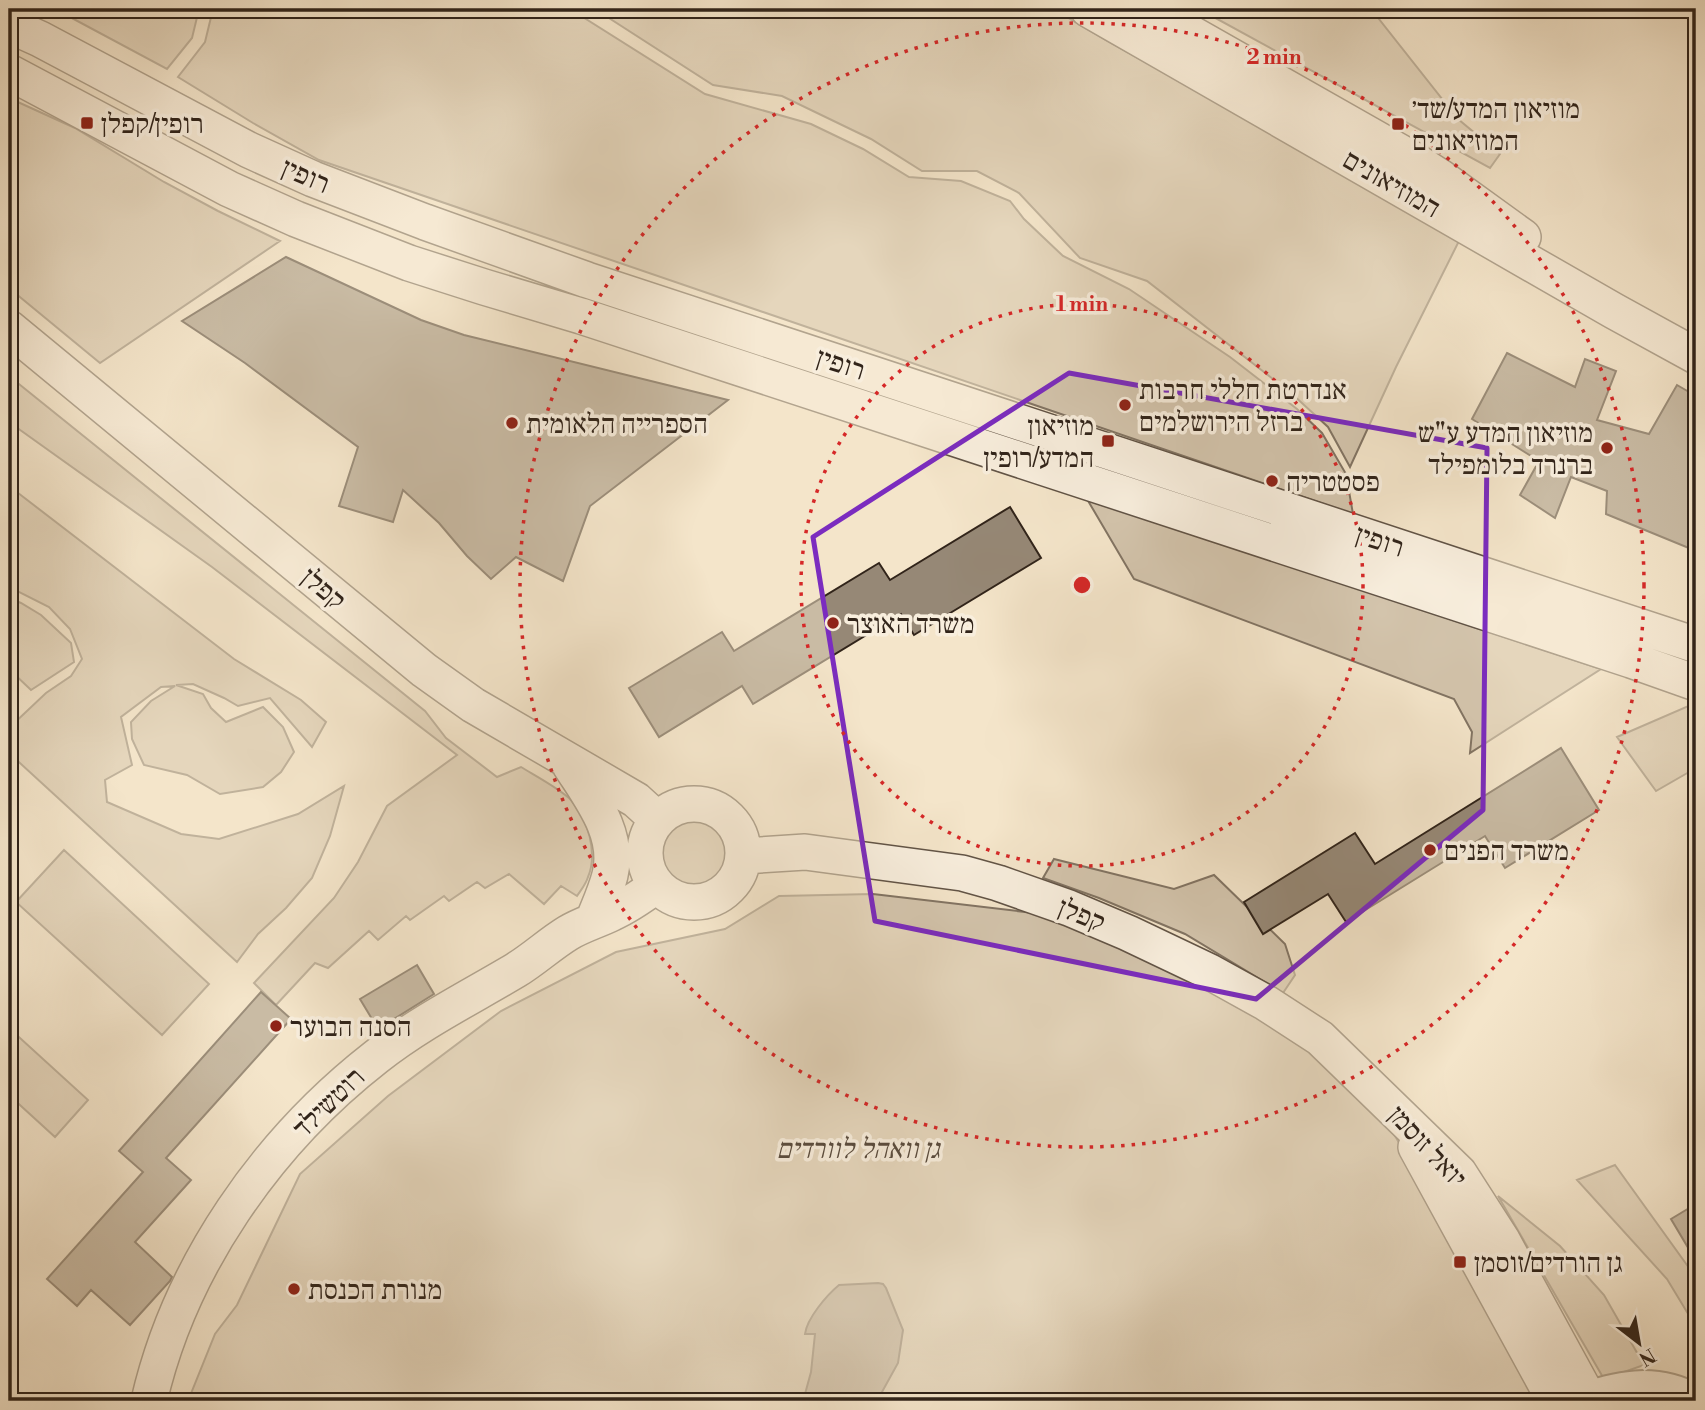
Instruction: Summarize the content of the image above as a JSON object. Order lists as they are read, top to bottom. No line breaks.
{"streets":{"street":["רופין","המוזיאונים","קפלן","רוטשילד","יואל זוסמן"]},"crossings":[["קפלן","רוטשילד"],["קפלן","יואל זוסמן"]],"parks":["גן וואהל לוורדים"],"places":{"transit":["רופין/קפלן","מוזיאון המדע/שד׳ המוזיאונים","מוזיאון המדע/רופין","גן הורדים/זוסמן"],"other":["אנדרטת חללי חרבות ברזל הירושלמים","הספרייה הלאומית","מוזיאון המדע ע\"ש ברנרד בלומפילד","פסטטריה","משרד האוצר","משרד הפנים","הסנה הבוער","מנורת הכנסת"]},"north":"bottom right","rings":["2 min","1 min"]}
